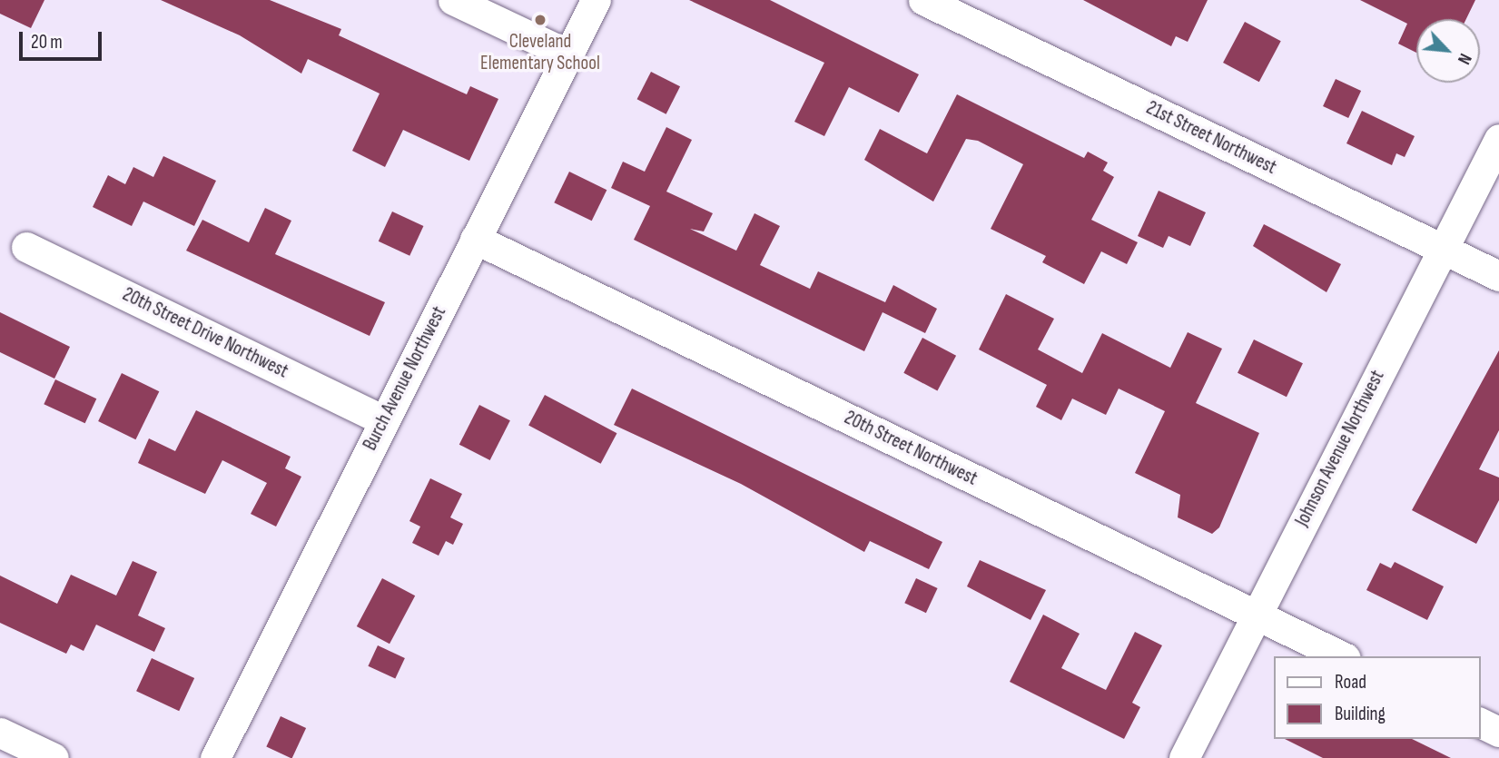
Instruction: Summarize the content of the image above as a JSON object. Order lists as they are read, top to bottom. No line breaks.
{"streets":{"street":["21st Street Northwest","20th Street Drive Northwest","Burch Avenue Northwest","20th Street Northwest","Johnson Avenue Northwest"]},"crossings":[["21st Street Northwest","Johnson Avenue Northwest"],["20th Street Drive Northwest","Burch Avenue Northwest"],["Burch Avenue Northwest","20th Street Northwest"],["20th Street Northwest","Johnson Avenue Northwest"]],"places":["Cleveland Elementary School"],"legend":["Road","Building"],"scale_bar":"20 m","north":"bottom right"}
